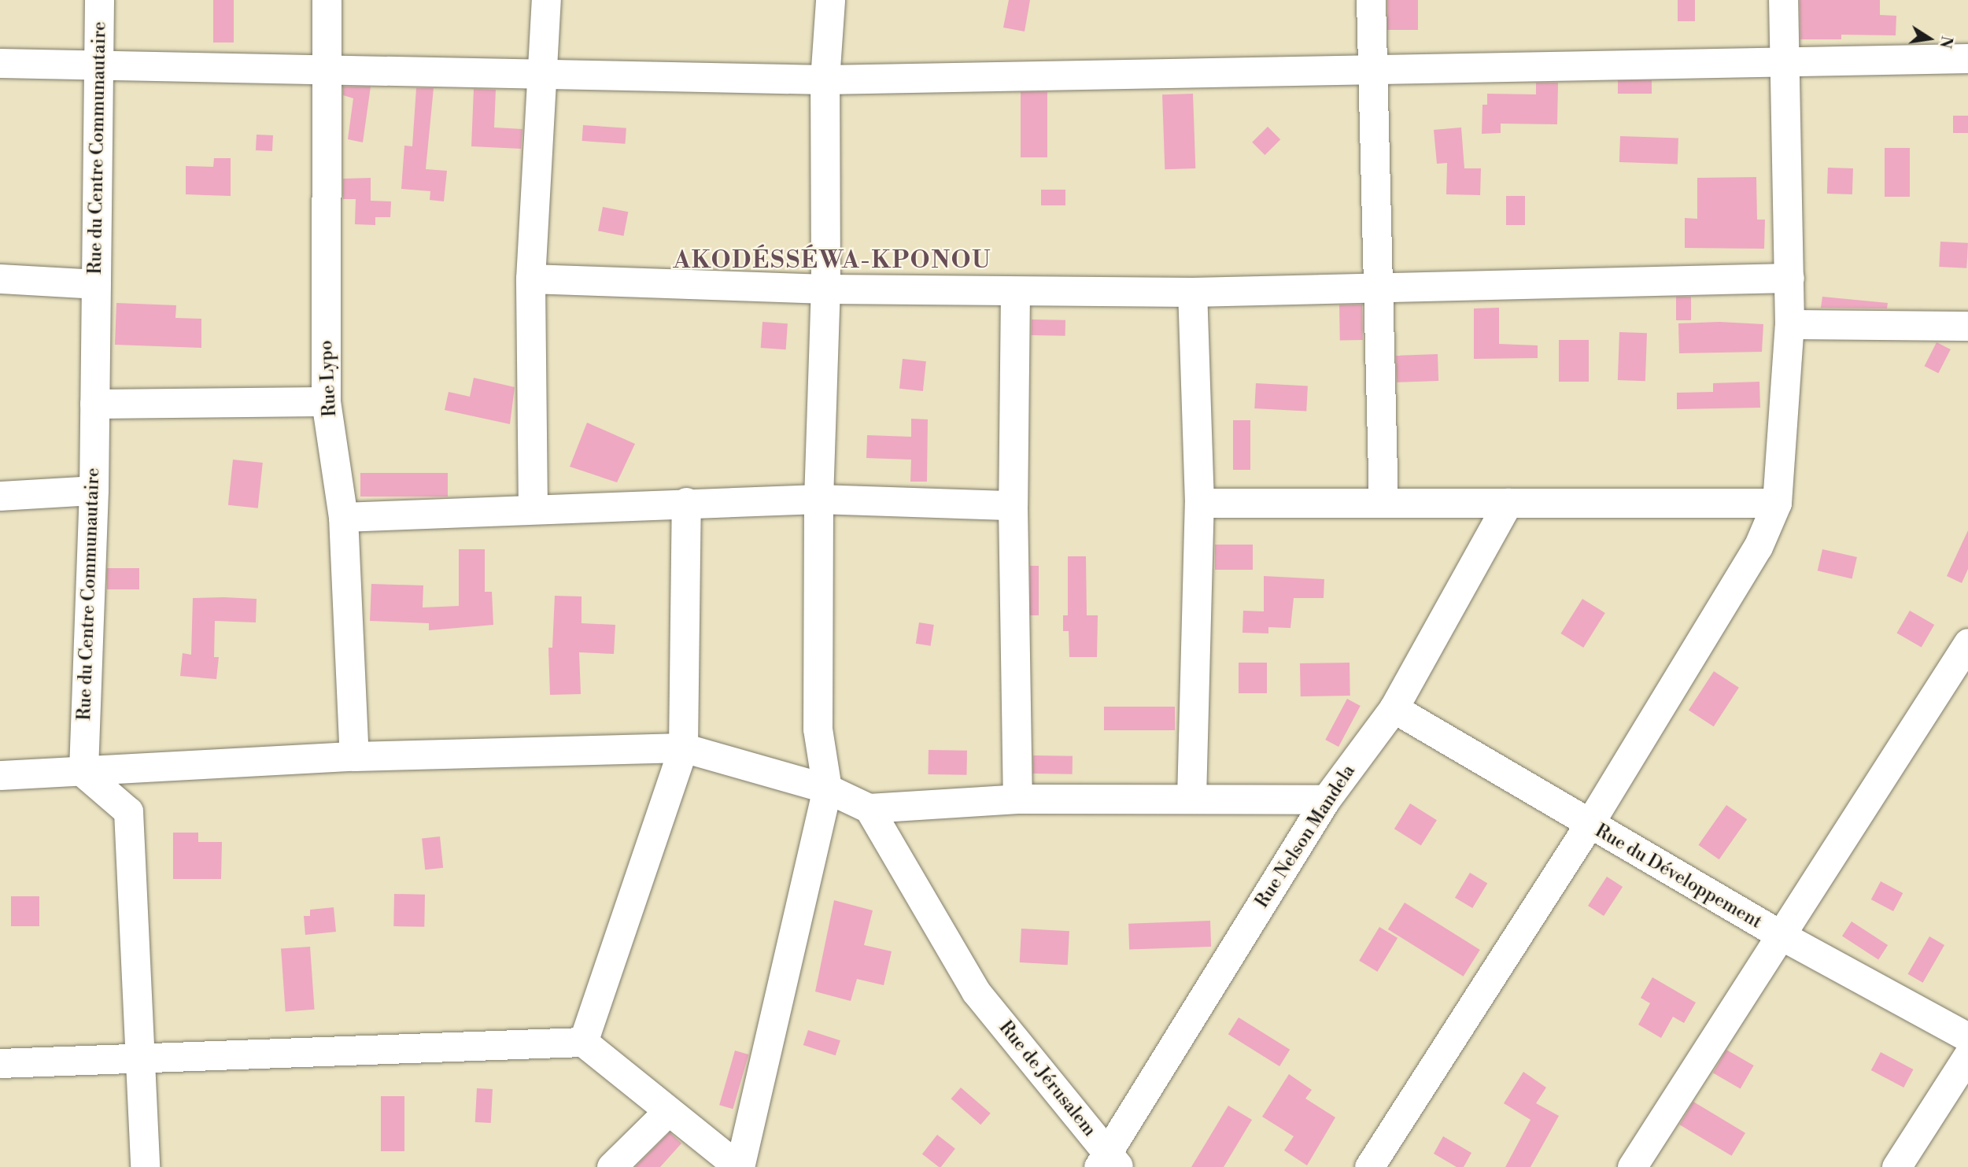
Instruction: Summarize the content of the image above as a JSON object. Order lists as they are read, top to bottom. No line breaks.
{"streets":{"street":["Rue du Centre Communautaire","Rue Lypo","Rue Nelson Mandela","Rue du Développement","Rue de Jérusalem"]},"crossings":[["Rue Nelson Mandela","Rue du Développement"],["Rue Nelson Mandela","Rue de Jérusalem"]],"districts":["AKODÉSSÉWA-KPONOU"],"north":"right"}
